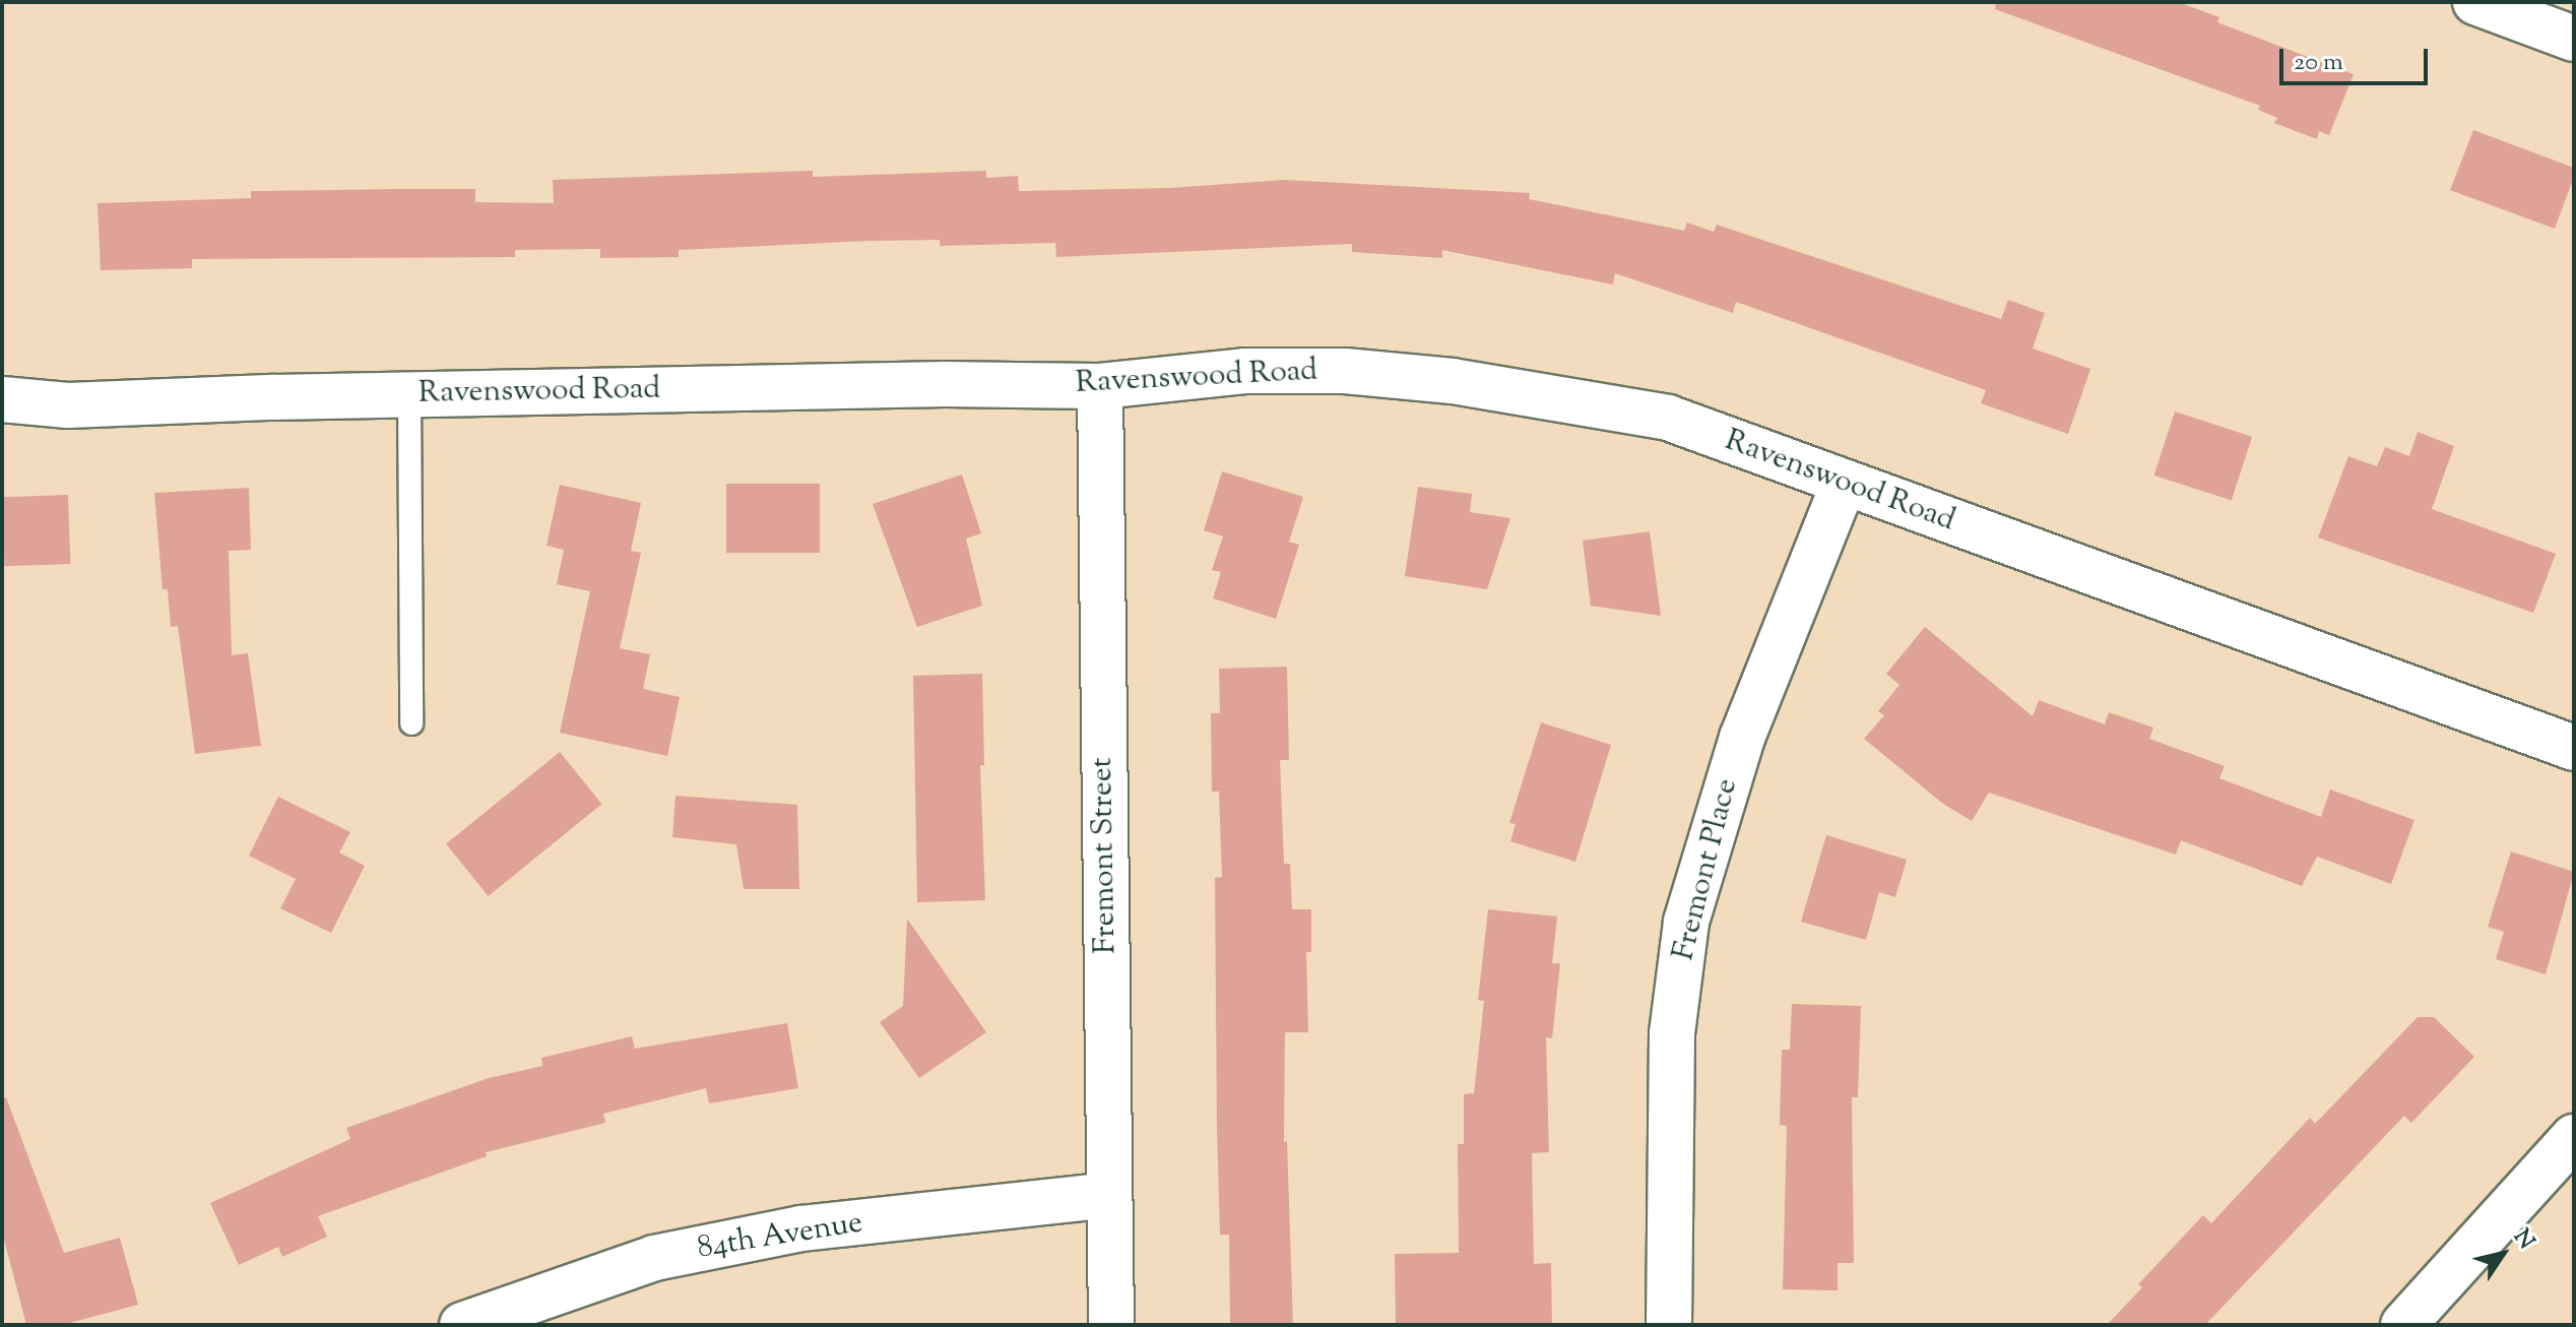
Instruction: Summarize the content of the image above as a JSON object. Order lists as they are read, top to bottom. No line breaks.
{"streets":{"street":["Ravenswood Road","Fremont Street","Fremont Place","84th Avenue"]},"crossings":[["Ravenswood Road","Fremont Street"],["Ravenswood Road","Fremont Place"],["Fremont Street","84th Avenue"]],"scale_bar":"20 m","north":"top right"}
